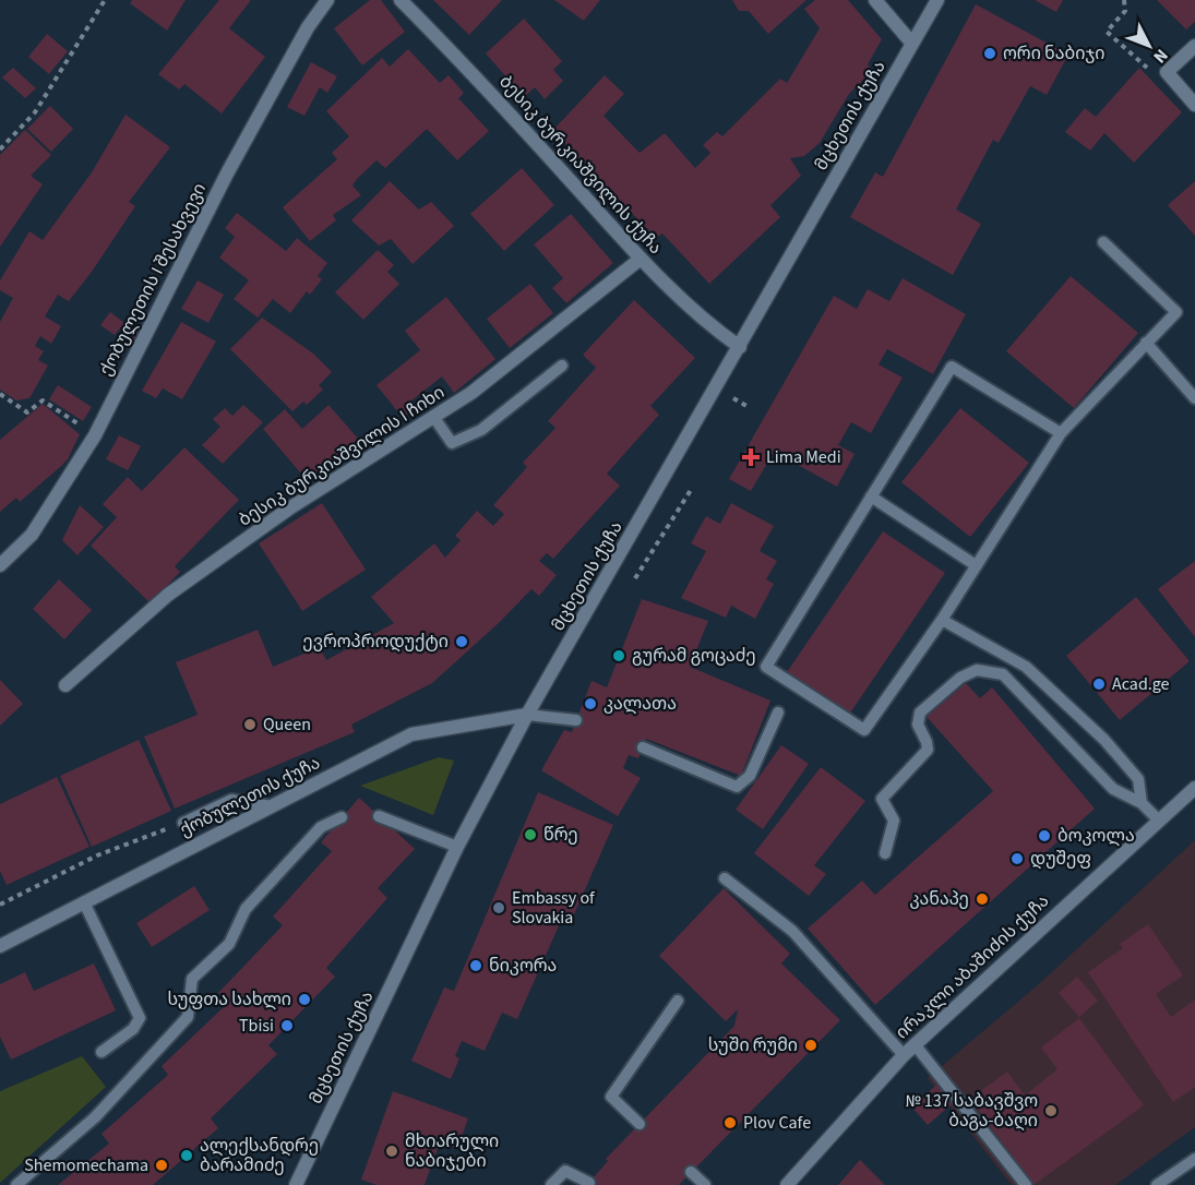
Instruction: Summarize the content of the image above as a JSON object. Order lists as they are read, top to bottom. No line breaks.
{"streets":{"street":["მცხეთის ქუჩა","ბესიკ ბურკიაშვილის ქუჩა","ქობულეთის I შესახვევი","ბესიკ ბურკიაშვილის I ჩიხი","ქობულეთის ქუჩა","ირაკლი აბაშიძის ქუჩა"]},"crossings":[["მცხეთის ქუჩა","ბესიკ ბურკიაშვილის ქუჩა"],["მცხეთის ქუჩა","ქობულეთის ქუჩა"],["ბესიკ ბურკიაშვილის ქუჩა","ბესიკ ბურკიაშვილის I ჩიხი"]],"places":{"other":["ორი ნაბიჯი","ევროპროდუქტი","გურამ გოცაძე","Acad.ge","კალათა","Queen","წრე","ბოკოლა","დუშეფ","კანაპე","Embassy of Slovakia","ნიკორა","სუფთა სახლი","Tbisi","სუში რუმი","№ 137 საბავშვო ბაგა-ბაღი","Plov Cafe","მხიარული ნაბიჯები","ალექსანდრე ბარამიძე","Shemomechama"],"health":["Lima Medi"]},"north":"bottom right"}
